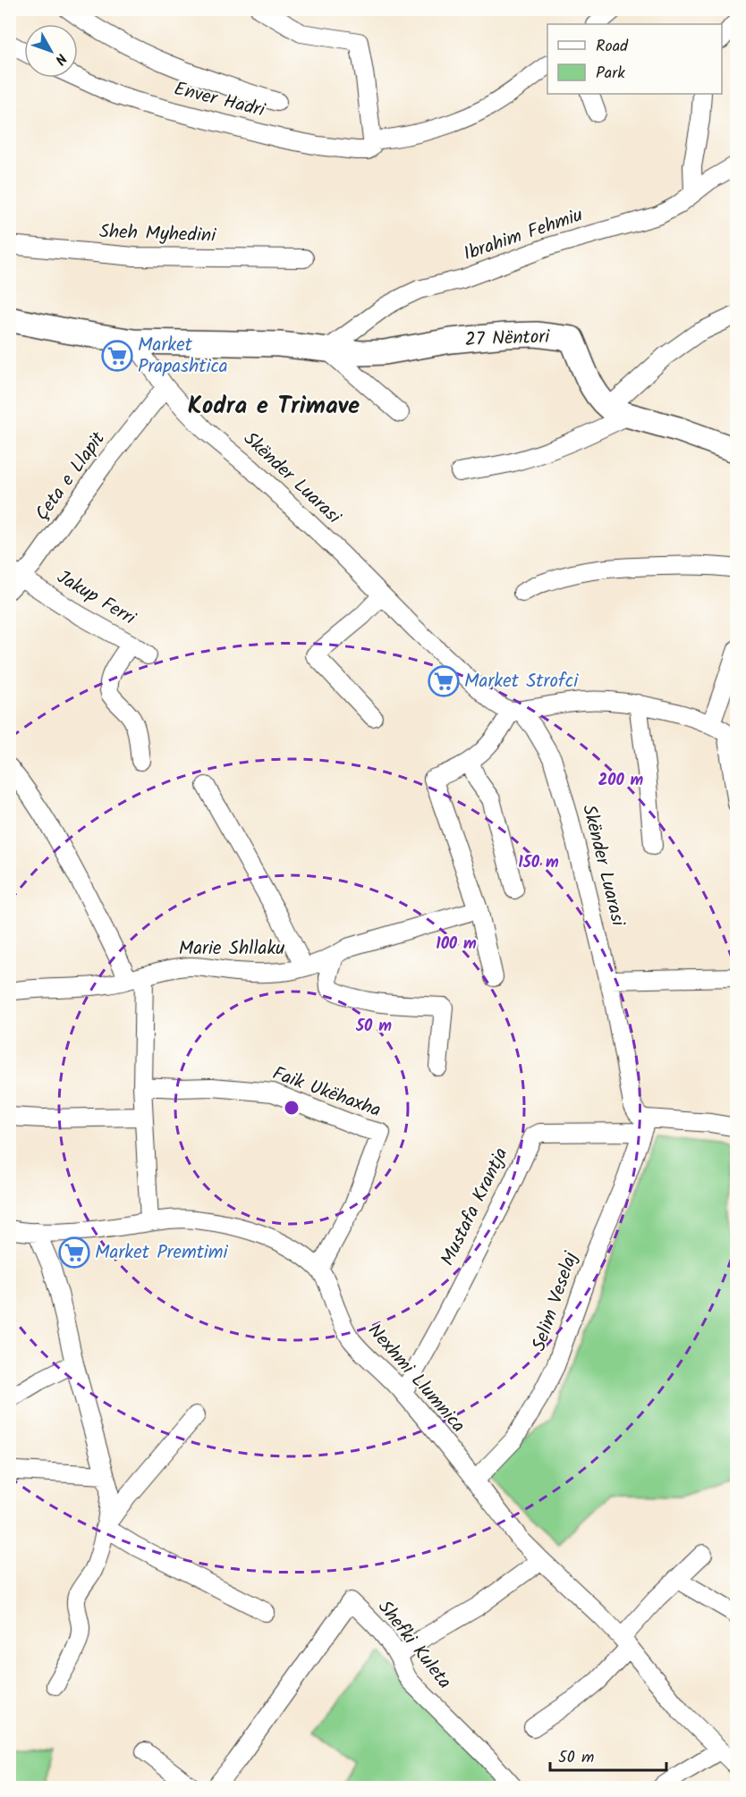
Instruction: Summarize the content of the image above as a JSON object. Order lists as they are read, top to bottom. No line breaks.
{"streets":{"street":["Enver Hadri","Sheh Myhedini","Ibrahim Fehmiu","27 Nëntori","Çeta e Llapit","Skënder Luarasi","Jakup Ferri","Marie Shllaku","Faik Ukëhaxha","Mustafa Krantja","Selim Veselaj","Nexhmi Llumnica","Shefki Kuleta"]},"crossings":[["Ibrahim Fehmiu","27 Nëntori"],["27 Nëntori","Skënder Luarasi"],["Çeta e Llapit","Skënder Luarasi"],["Çeta e Llapit","Jakup Ferri"],["Skënder Luarasi","Mustafa Krantja"],["Skënder Luarasi","Selim Veselaj"],["Faik Ukëhaxha","Nexhmi Llumnica"],["Mustafa Krantja","Selim Veselaj"],["Mustafa Krantja","Nexhmi Llumnica"],["Selim Veselaj","Nexhmi Llumnica"]],"districts":["Kodra e Trimave"],"places":{"supermarket":["Market Prapashtica","Market Strofci","Market Premtimi"]},"legend":["Road","Park"],"scale_bar":"50 m","north":"bottom right","rings":["200 m","150 m","100 m","50 m"]}
